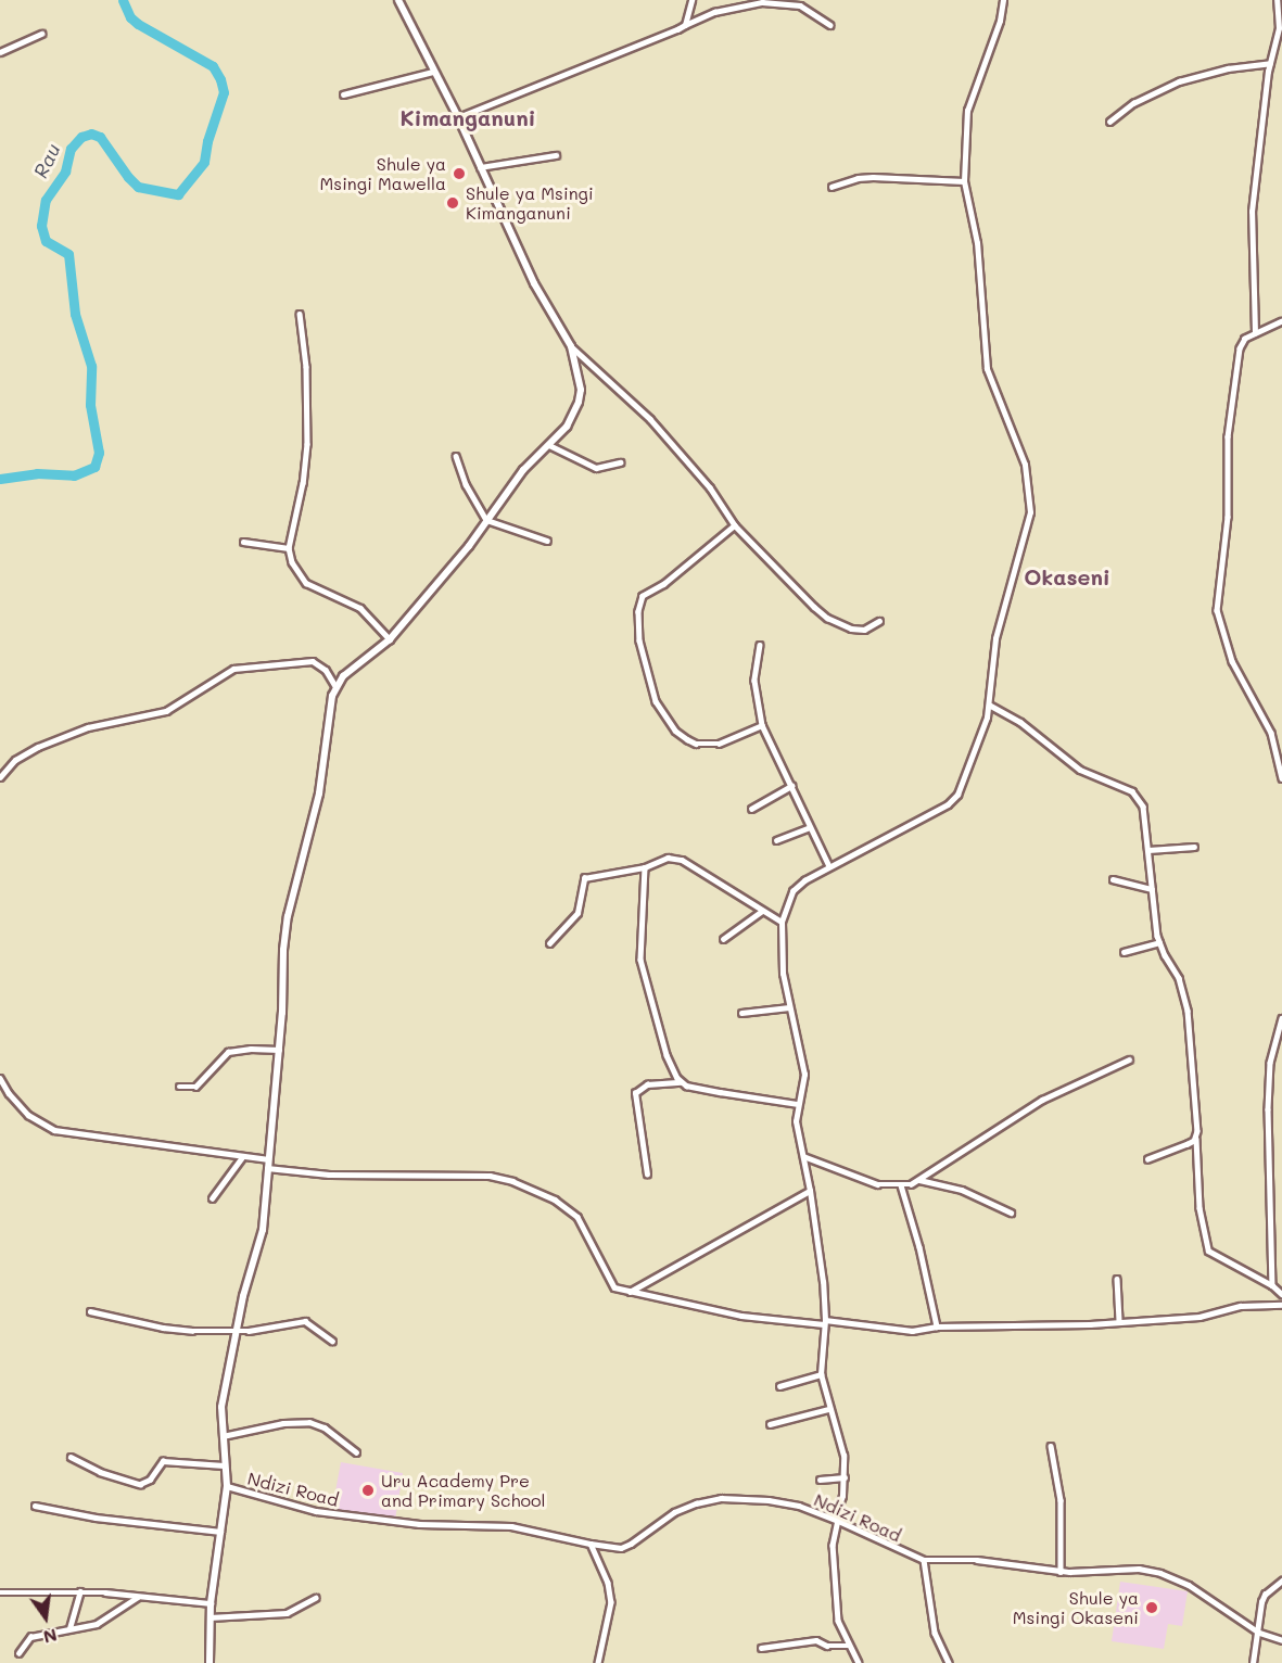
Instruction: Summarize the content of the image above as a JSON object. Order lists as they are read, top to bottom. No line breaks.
{"streets":{"street":["Ndizi Road"]},"districts":["Kimanganuni","Okaseni"],"water":["Rau"],"places":["Shule ya Msingi Mawella","Shule ya Msingi Kimanganuni","Uru Academy Pre and Primary School","Shule ya Msingi Okaseni"],"north":"bottom"}
